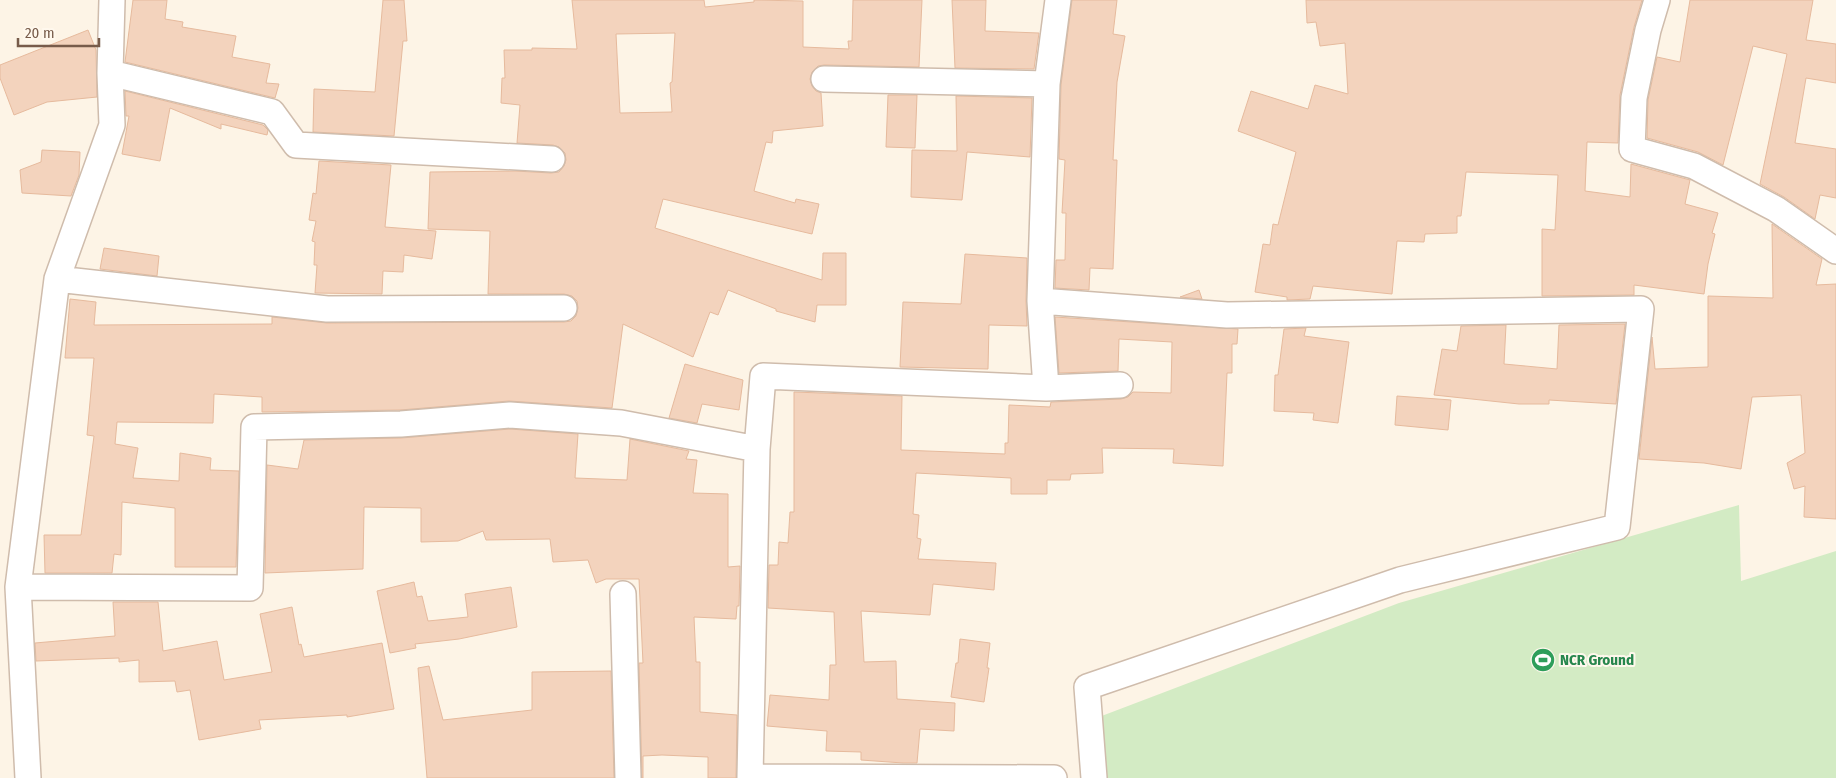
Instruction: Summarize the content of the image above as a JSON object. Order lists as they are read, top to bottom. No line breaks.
{"places":{"sports":["NCR Ground"]},"scale_bar":"20 m"}
